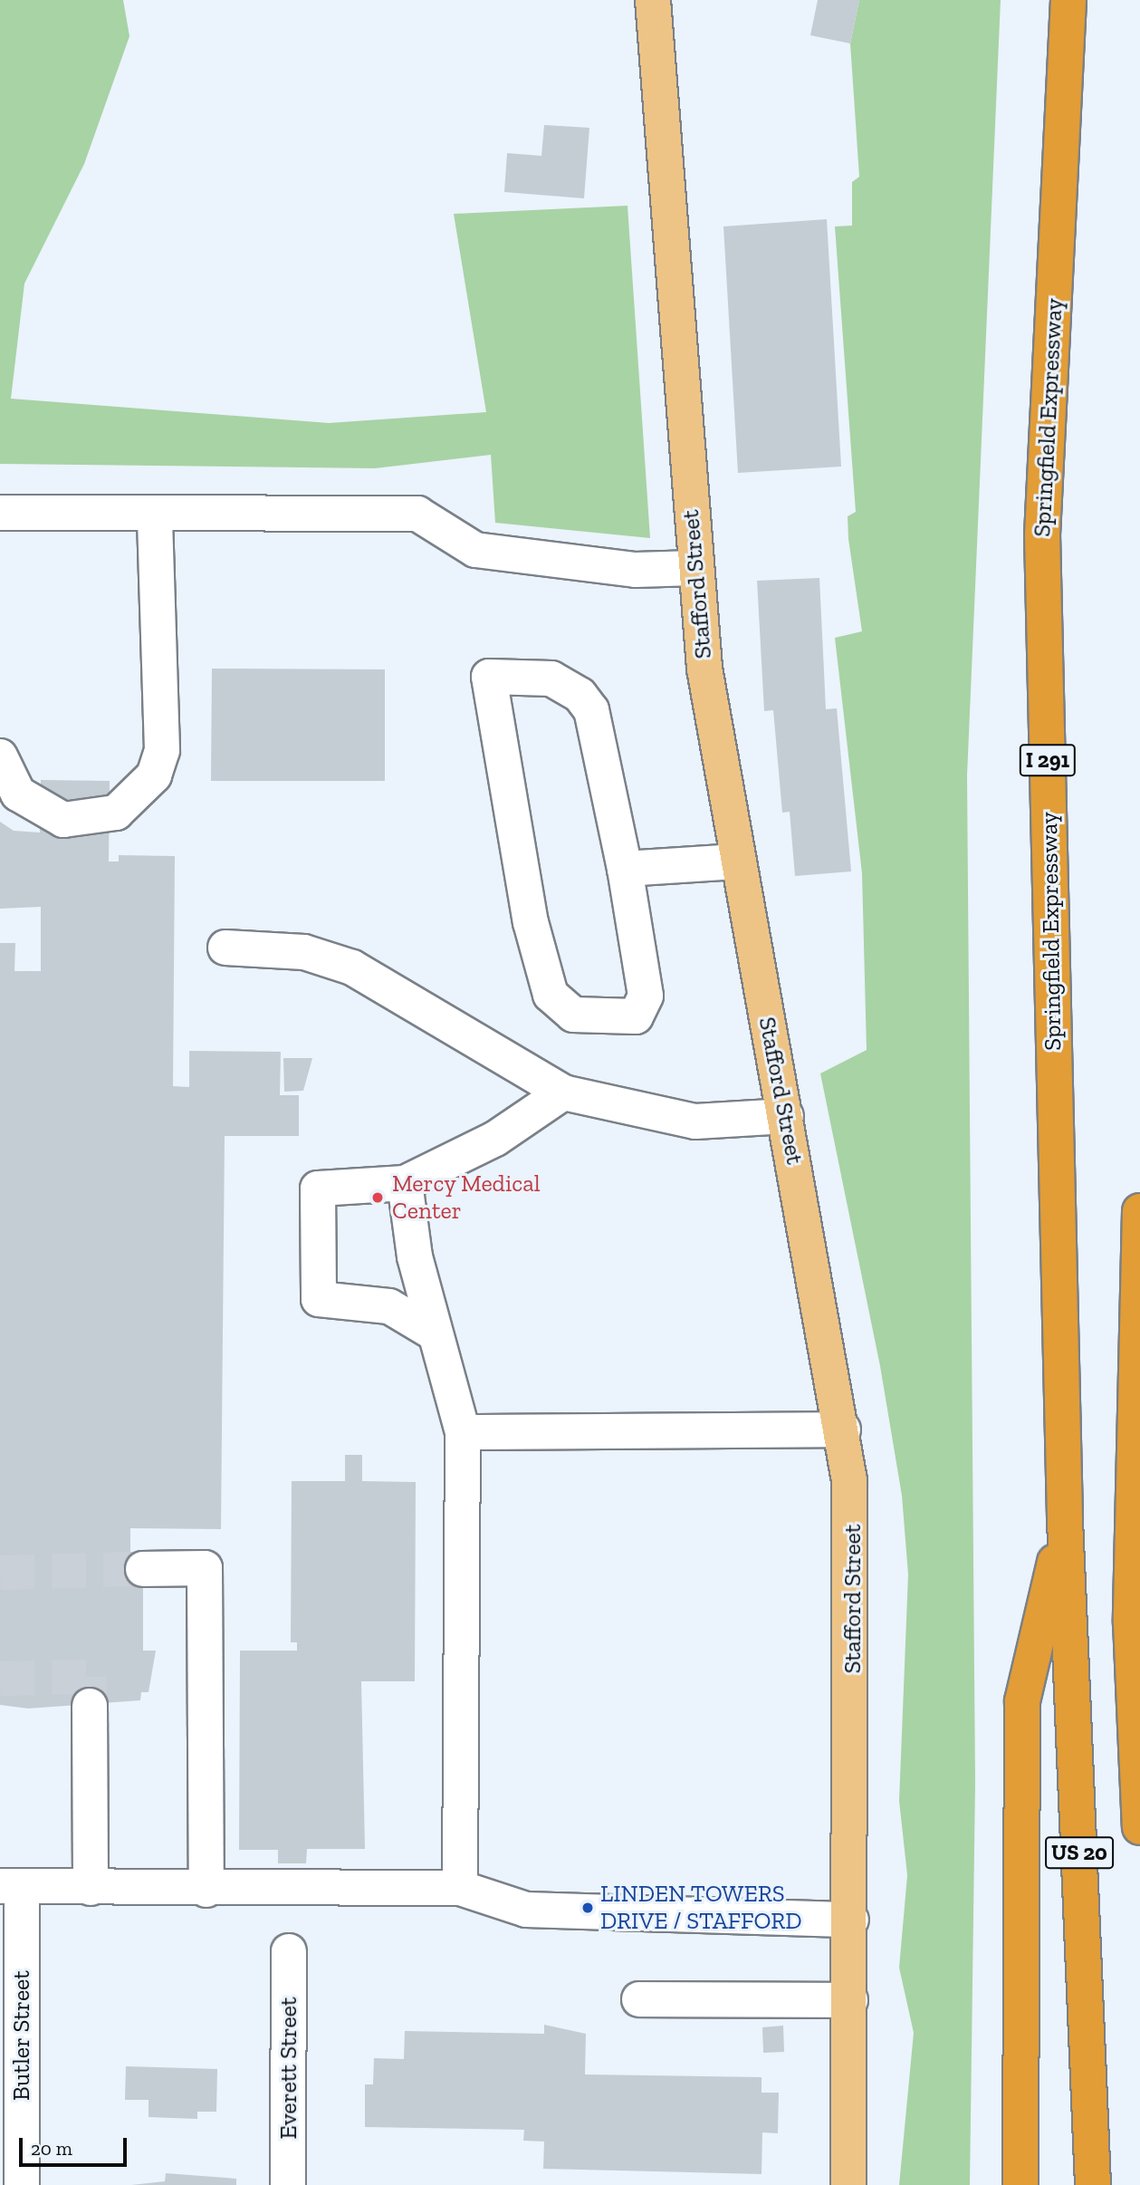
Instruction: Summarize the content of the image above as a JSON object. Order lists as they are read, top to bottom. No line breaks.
{"streets":{"highway":["Springfield Expressway","I 291","US 20"],"main road":["Stafford Street"],"street":["Butler Street","Everett Street"]},"crossings":[["Springfield Expressway","US 20"]],"places":["Mercy Medical Center","LINDEN TOWERS DRIVE / STAFFORD"],"scale_bar":"20 m"}
